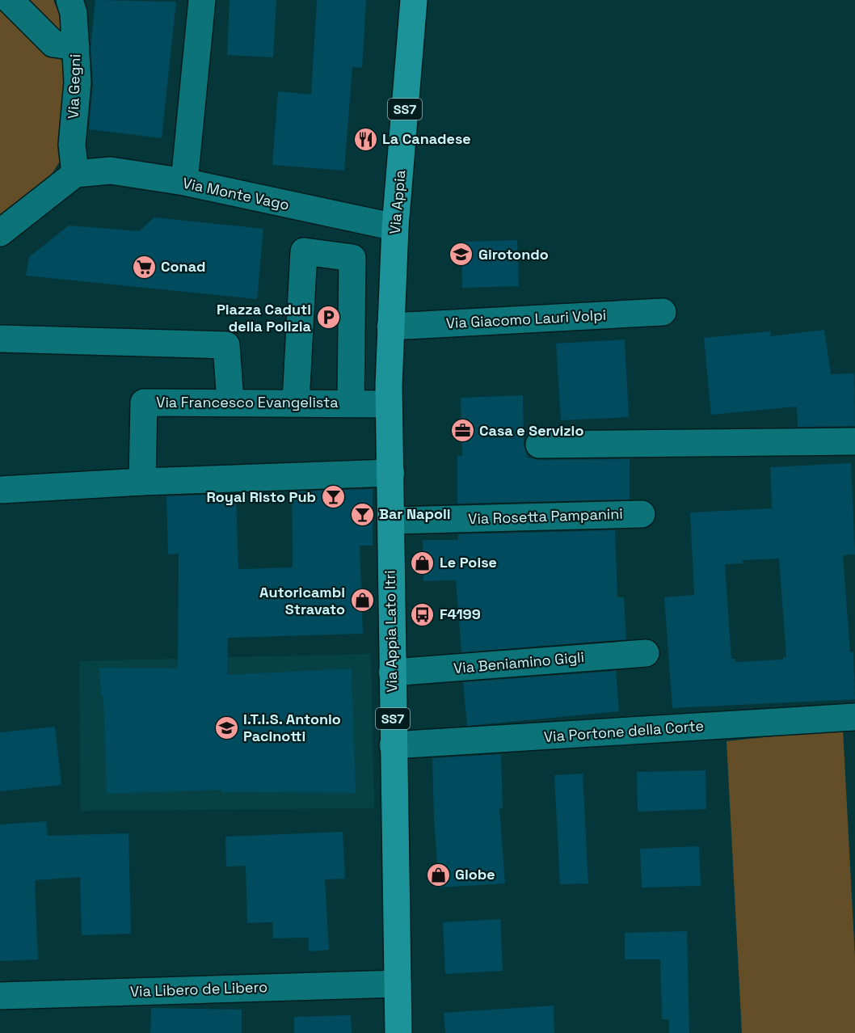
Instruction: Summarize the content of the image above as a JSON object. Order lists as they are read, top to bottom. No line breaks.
{"streets":{"main road":["SS7","Via Appia","Via Appia Lato Itri"],"street":["Via Gegni","Via Monte Vago","Via Giacomo Lauri Volpi","Via Francesco Evangelista","Via Rosetta Pampanini","Via Beniamino Gigli","Via Portone della Corte","Via Libero de Libero"]},"crossings":[["Via Gegni","Via Monte Vago"],["Via Monte Vago","Via Appia"],["Via Appia","Via Giacomo Lauri Volpi"],["Via Appia","Via Francesco Evangelista"],["Via Appia","Via Appia Lato Itri"],["Via Francesco Evangelista","Via Appia Lato Itri"],["Via Rosetta Pampanini","Via Appia Lato Itri"],["Via Appia Lato Itri","Via Beniamino Gigli"],["Via Appia Lato Itri","Via Portone della Corte"],["Via Appia Lato Itri","Via Libero de Libero"]],"places":{"restaurant":["La Canadese"],"school or university":["Girotondo","I.T.I.S. Antonio Pacinotti"],"supermarket":["Conad"],"parking":["Piazza Caduti della Polizia"],"office":["Casa e Servizio"],"bar":["Royal Risto Pub","Bar Napoli"],"shop":["Le Poise","Autoricambi Stravato","Globe"],"bus stop":["F4199"]}}
